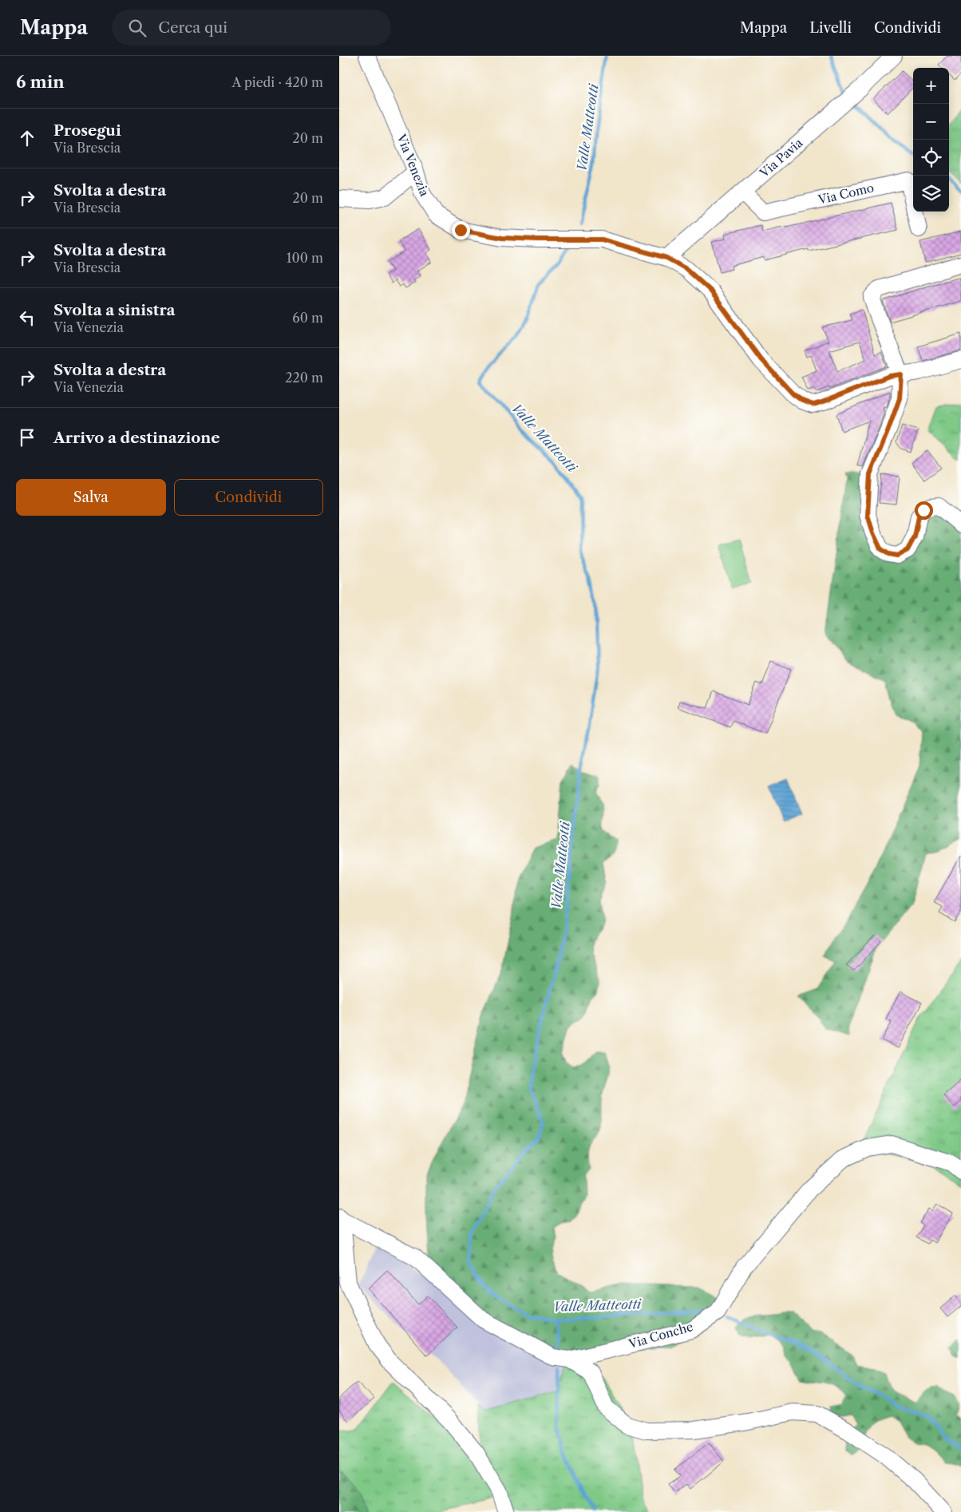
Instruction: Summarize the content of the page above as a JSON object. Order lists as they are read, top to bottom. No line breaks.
{"streets":{"street":["Via Pavia","Via Venezia","Via Como","Via Conche"]},"crossings":[["Via Pavia","Via Venezia"],["Via Pavia","Via Como"]],"water":["Valle Matteotti"],"page":{"header":"Mappa","search":"Cerca qui","nav":["Mappa","Livelli","Condividi"],"heading":["6 min","A piedi · 420 m"],"map_buttons":["+","−"],"list":[["Prosegui","Via Brescia","20 m"],["Svolta a destra","Via Brescia","20 m"],["Svolta a destra","Via Brescia","100 m"],["Svolta a sinistra","Via Venezia","60 m"],["Svolta a destra","Via Venezia","220 m"],"Arrivo a destinazione"],"buttons":["Salva","Condividi"]}}
